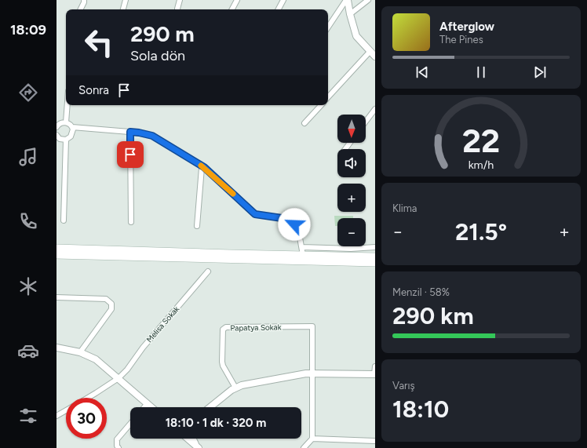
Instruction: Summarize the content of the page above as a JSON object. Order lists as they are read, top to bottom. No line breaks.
{"streets":{"street":["Melisa Sokak","Papatya Sokak"]},"north":"bottom","page":{"tabs":"18:09","turn":["290 m","Sola dön"],"song":["Afterglow","The Pines"],"then":"Sonra","map_buttons":["+","−"],"tile":["Klima",["Menzil · 58%","290 km"],["Varış","18:10"]],"heat":["−","21.5°","+"],"limit":"30","trip":"18:10 · 1 dk · 320 m","gauge":["22","km/h"]}}
